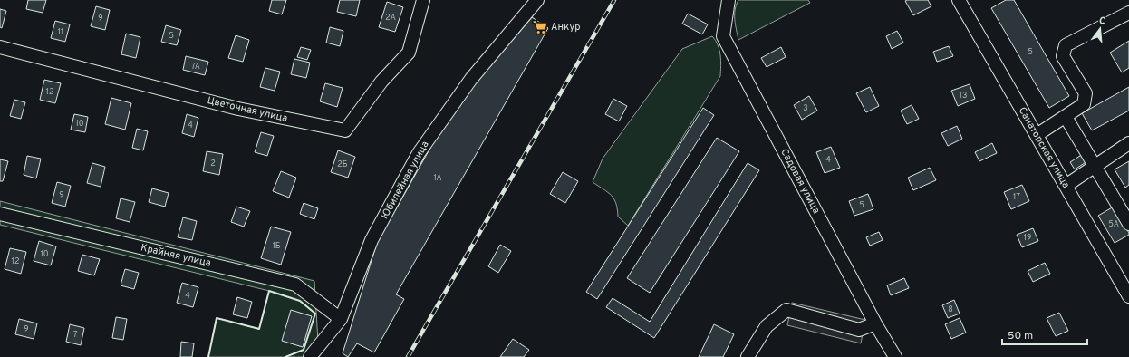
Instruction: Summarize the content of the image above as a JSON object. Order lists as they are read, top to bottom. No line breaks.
{"streets":{"street":["Цветочная улица","Санаторская улица","Юбилейная улица","Садовая улица","Крайняя улица"]},"crossings":[["Юбилейная улица","Крайняя улица"]],"places":{"supermarket":["Анкур"]},"house_numbers":["2А","9","11","5","5","7А","12","13","3","10","4","4","2","2Б","1А","9","17","5","5А","19","1Б","10","12","4","8","9","7"],"scale_bar":"50 m","north":"top"}
